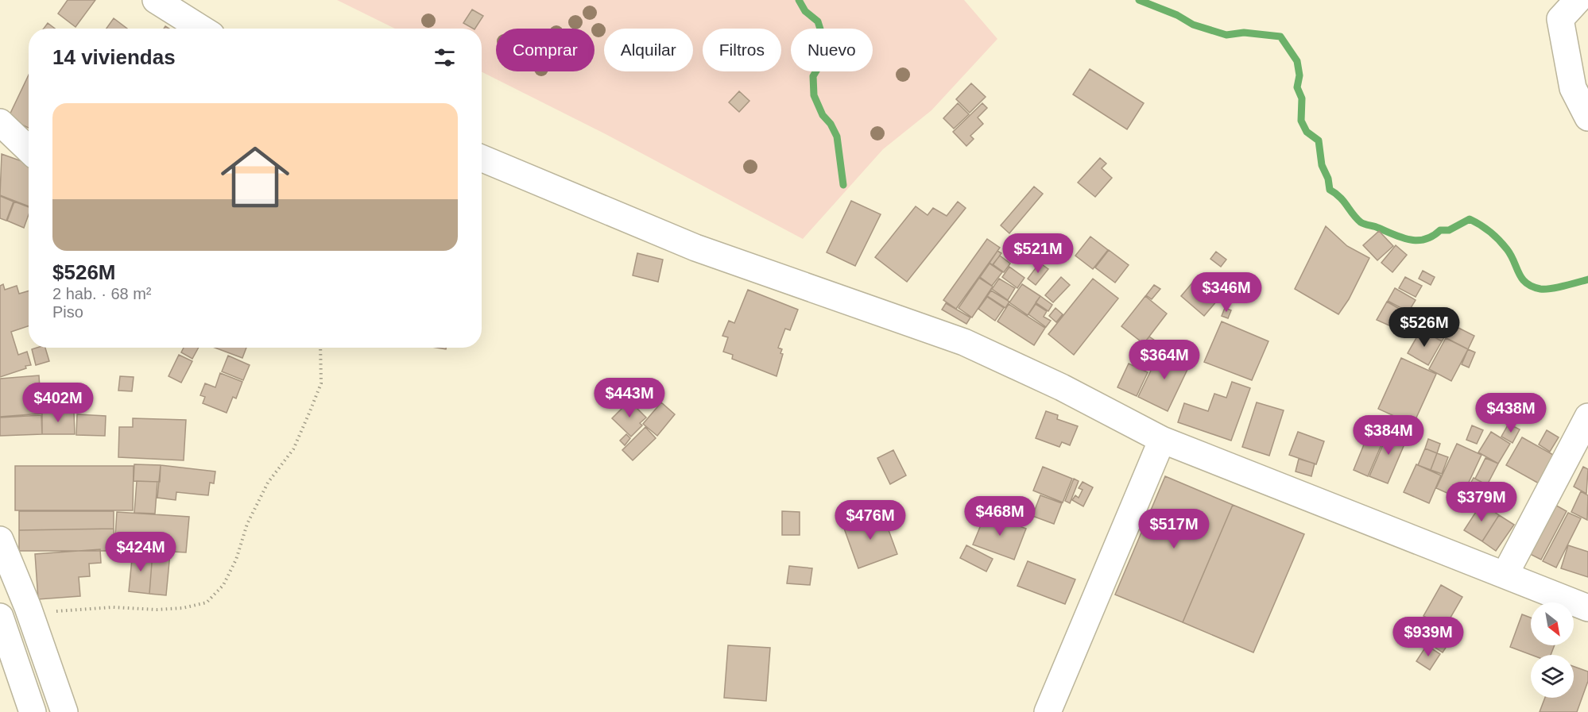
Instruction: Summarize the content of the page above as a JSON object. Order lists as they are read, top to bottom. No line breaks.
{"north":"bottom right","page":{"chip":["Comprar","Alquilar","Filtros","Nuevo"],"heading":"14 viviendas","list":[{"name":"$526M","note":"2 hab. · 68 m² · Piso"}],"price":["$521M","$346M","$526M","$364M","$443M","$402M","$438M","$384M","$379M","$468M","$476M","$517M","$424M","$939M"]}}
